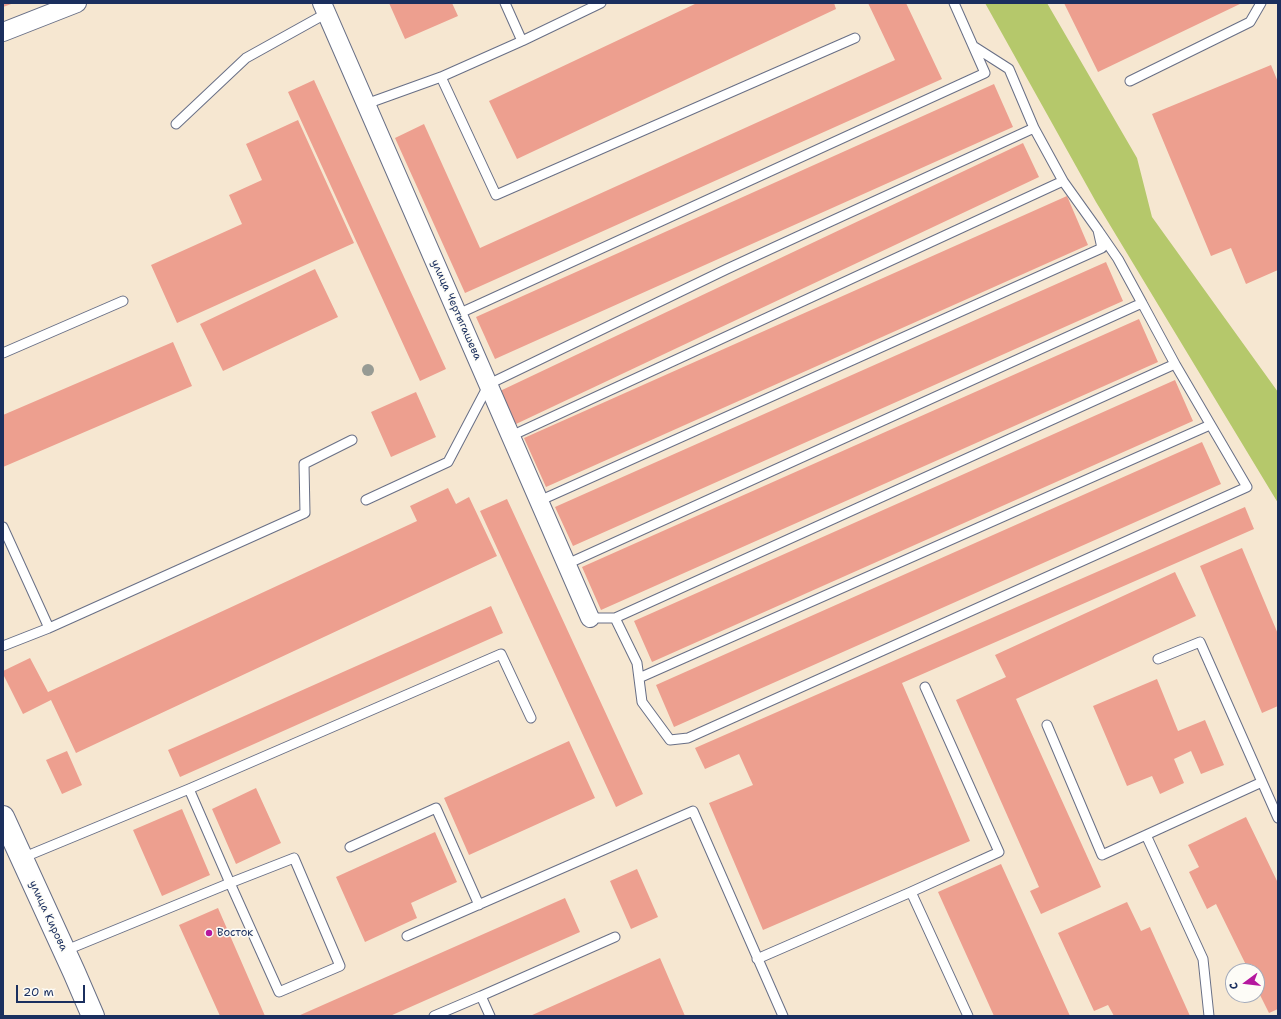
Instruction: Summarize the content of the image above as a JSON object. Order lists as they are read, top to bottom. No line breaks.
{"streets":{"main road":["улица Кирова"],"street":["улица Чертыгашева"]},"places":["Восток"],"scale_bar":"20 m","north":"left"}
